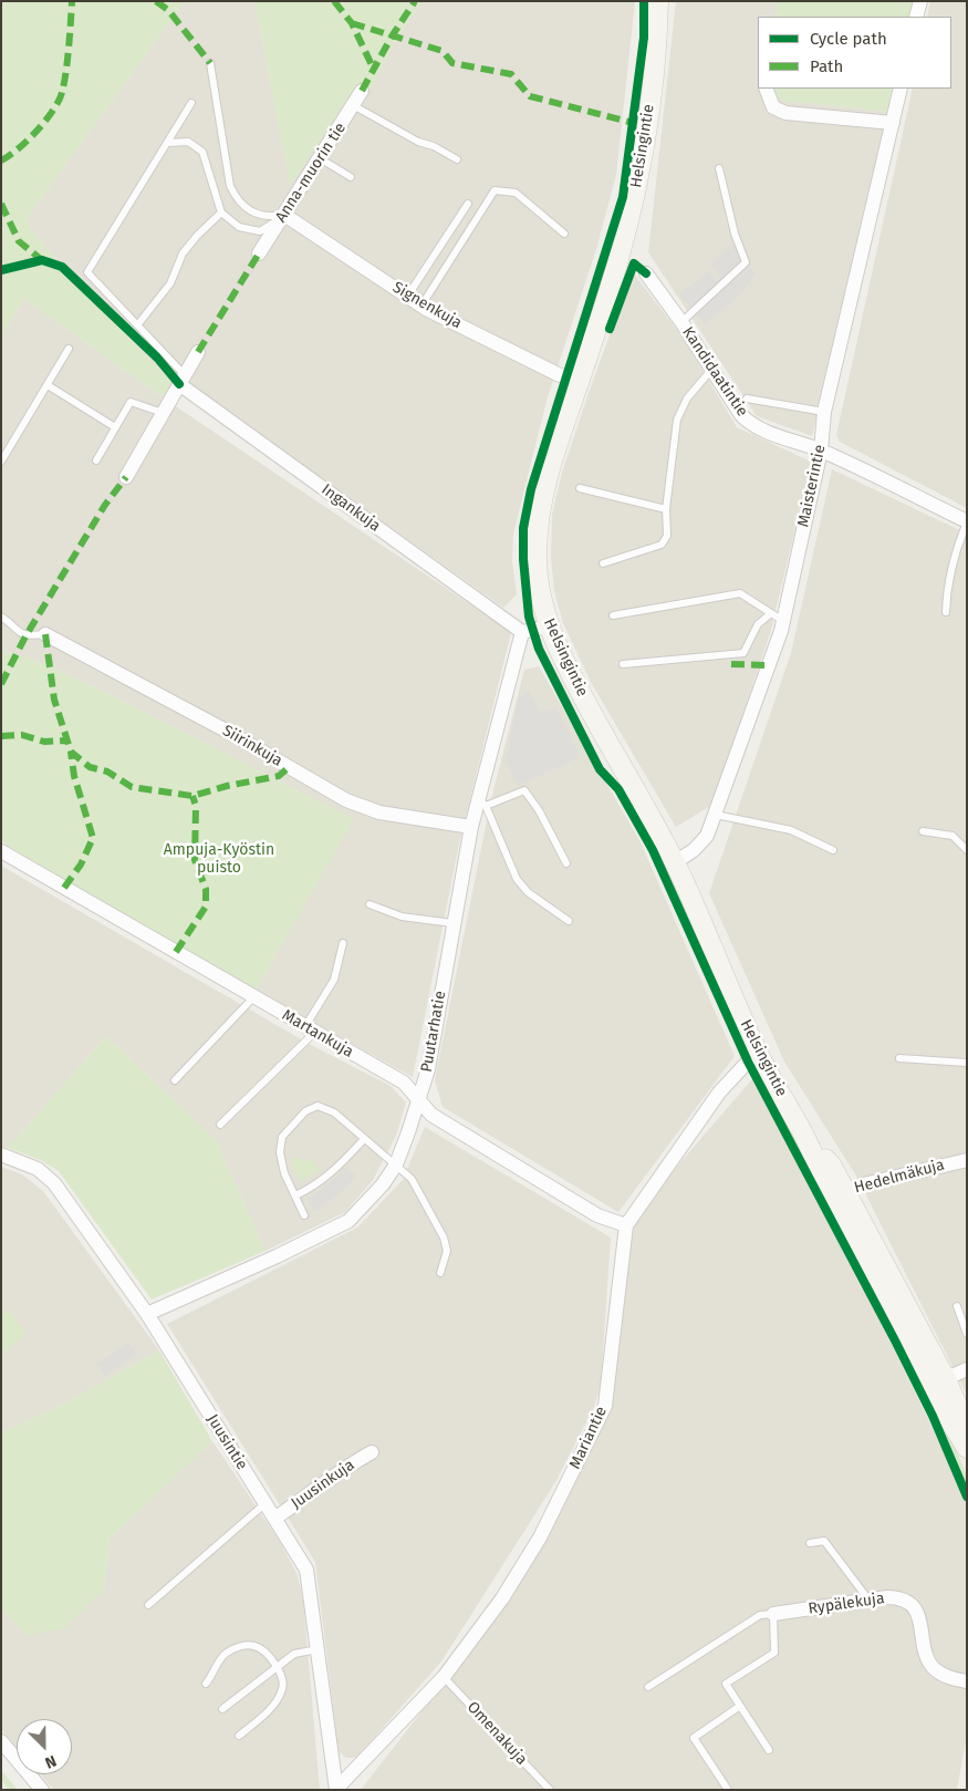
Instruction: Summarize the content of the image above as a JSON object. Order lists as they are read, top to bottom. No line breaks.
{"streets":{"main road":["Helsingintie"],"street":["Anna-muorin tie","Signenkuja","Kandidaatintie","Maisterintie","Ingankuja","Siirinkuja","Puutarhatie","Martankuja","Hedelmäkuja","Mariantie","Juusintie","Juusinkuja","Rypälekuja"],"lane":["Omenakuja"]},"crossings":[["Helsingintie","Signenkuja"],["Helsingintie","Maisterintie"],["Helsingintie","Hedelmäkuja"],["Helsingintie","Mariantie"],["Anna-muorin tie","Signenkuja"],["Kandidaatintie","Maisterintie"],["Ingankuja","Puutarhatie"],["Siirinkuja","Puutarhatie"],["Puutarhatie","Martankuja"],["Puutarhatie","Juusintie"],["Martankuja","Mariantie"],["Mariantie","Juusintie"],["Mariantie","Omenakuja"],["Juusintie","Juusinkuja"]],"parks":["Ampuja-Kyöstin puisto"],"legend":["Cycle path","Path"],"north":"bottom right"}
